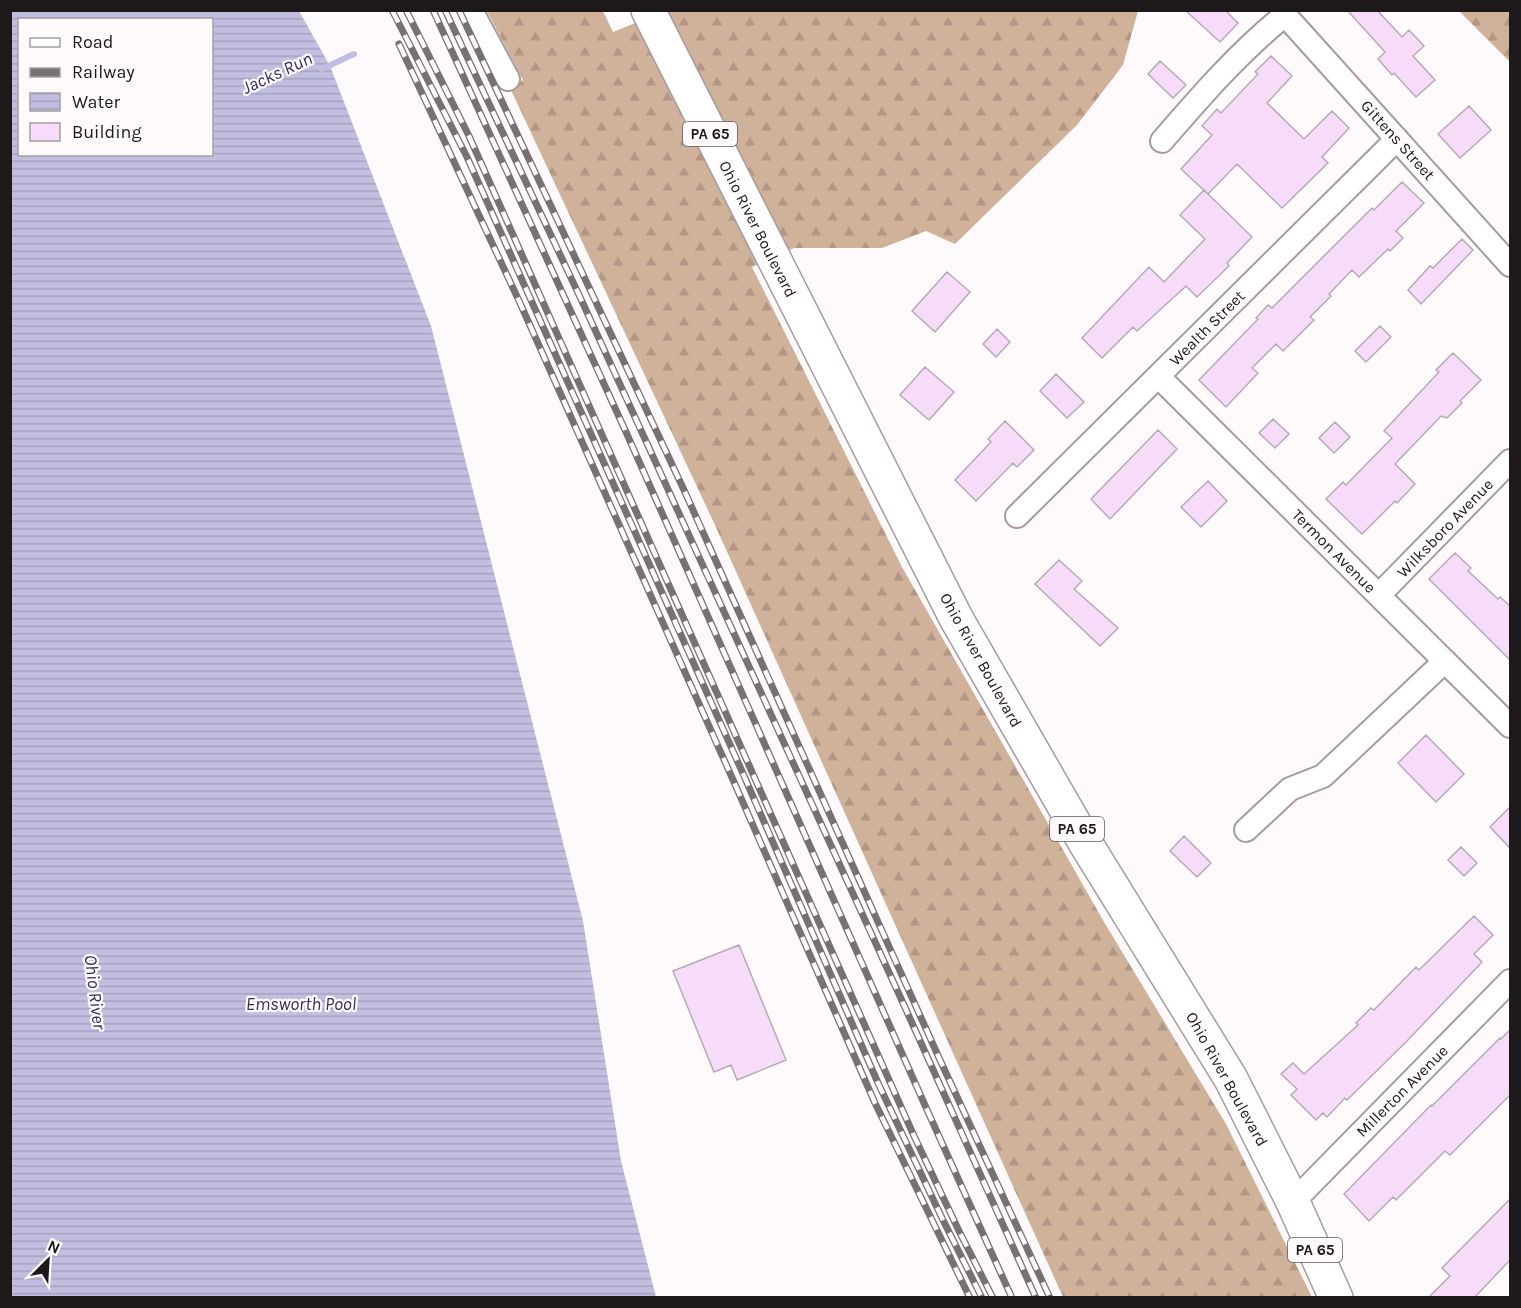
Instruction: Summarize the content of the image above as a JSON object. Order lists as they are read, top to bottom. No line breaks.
{"streets":{"highway":["PA 65","Ohio River Boulevard"],"street":["Gittens Street","Wealth Street","Wilksboro Avenue","Termon Avenue","Millerton Avenue"]},"crossings":[["Gittens Street","Wealth Street"],["Ohio River Boulevard","Millerton Avenue"],["Wealth Street","Termon Avenue"],["Wilksboro Avenue","Termon Avenue"]],"water":["Jacks Run","Ohio River","Emsworth Pool"],"legend":["Road","Railway","Water","Building"],"north":"top right"}
